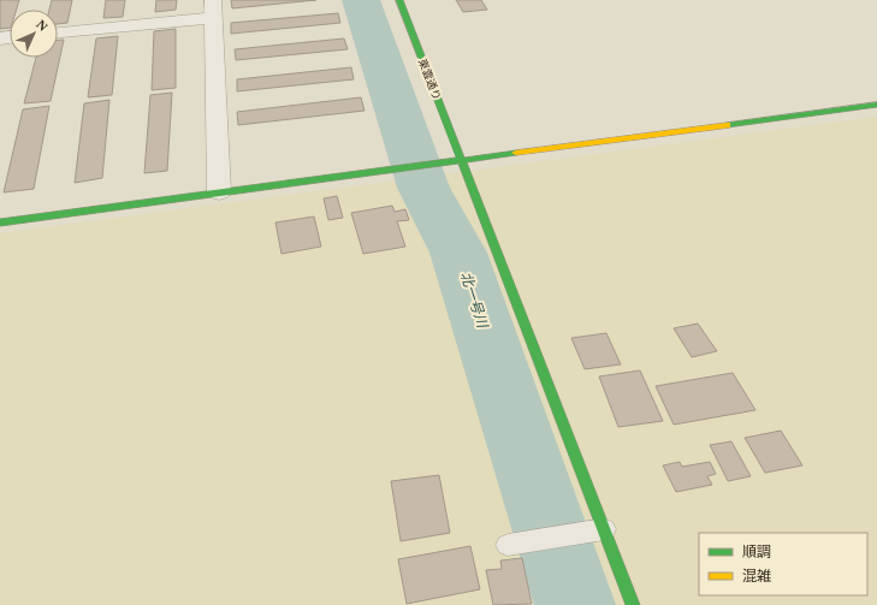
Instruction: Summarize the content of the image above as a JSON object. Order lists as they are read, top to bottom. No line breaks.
{"streets":{"street":["東雲通り"]},"water":["北一号川"],"legend":["順調","混雑"],"north":"top right"}
